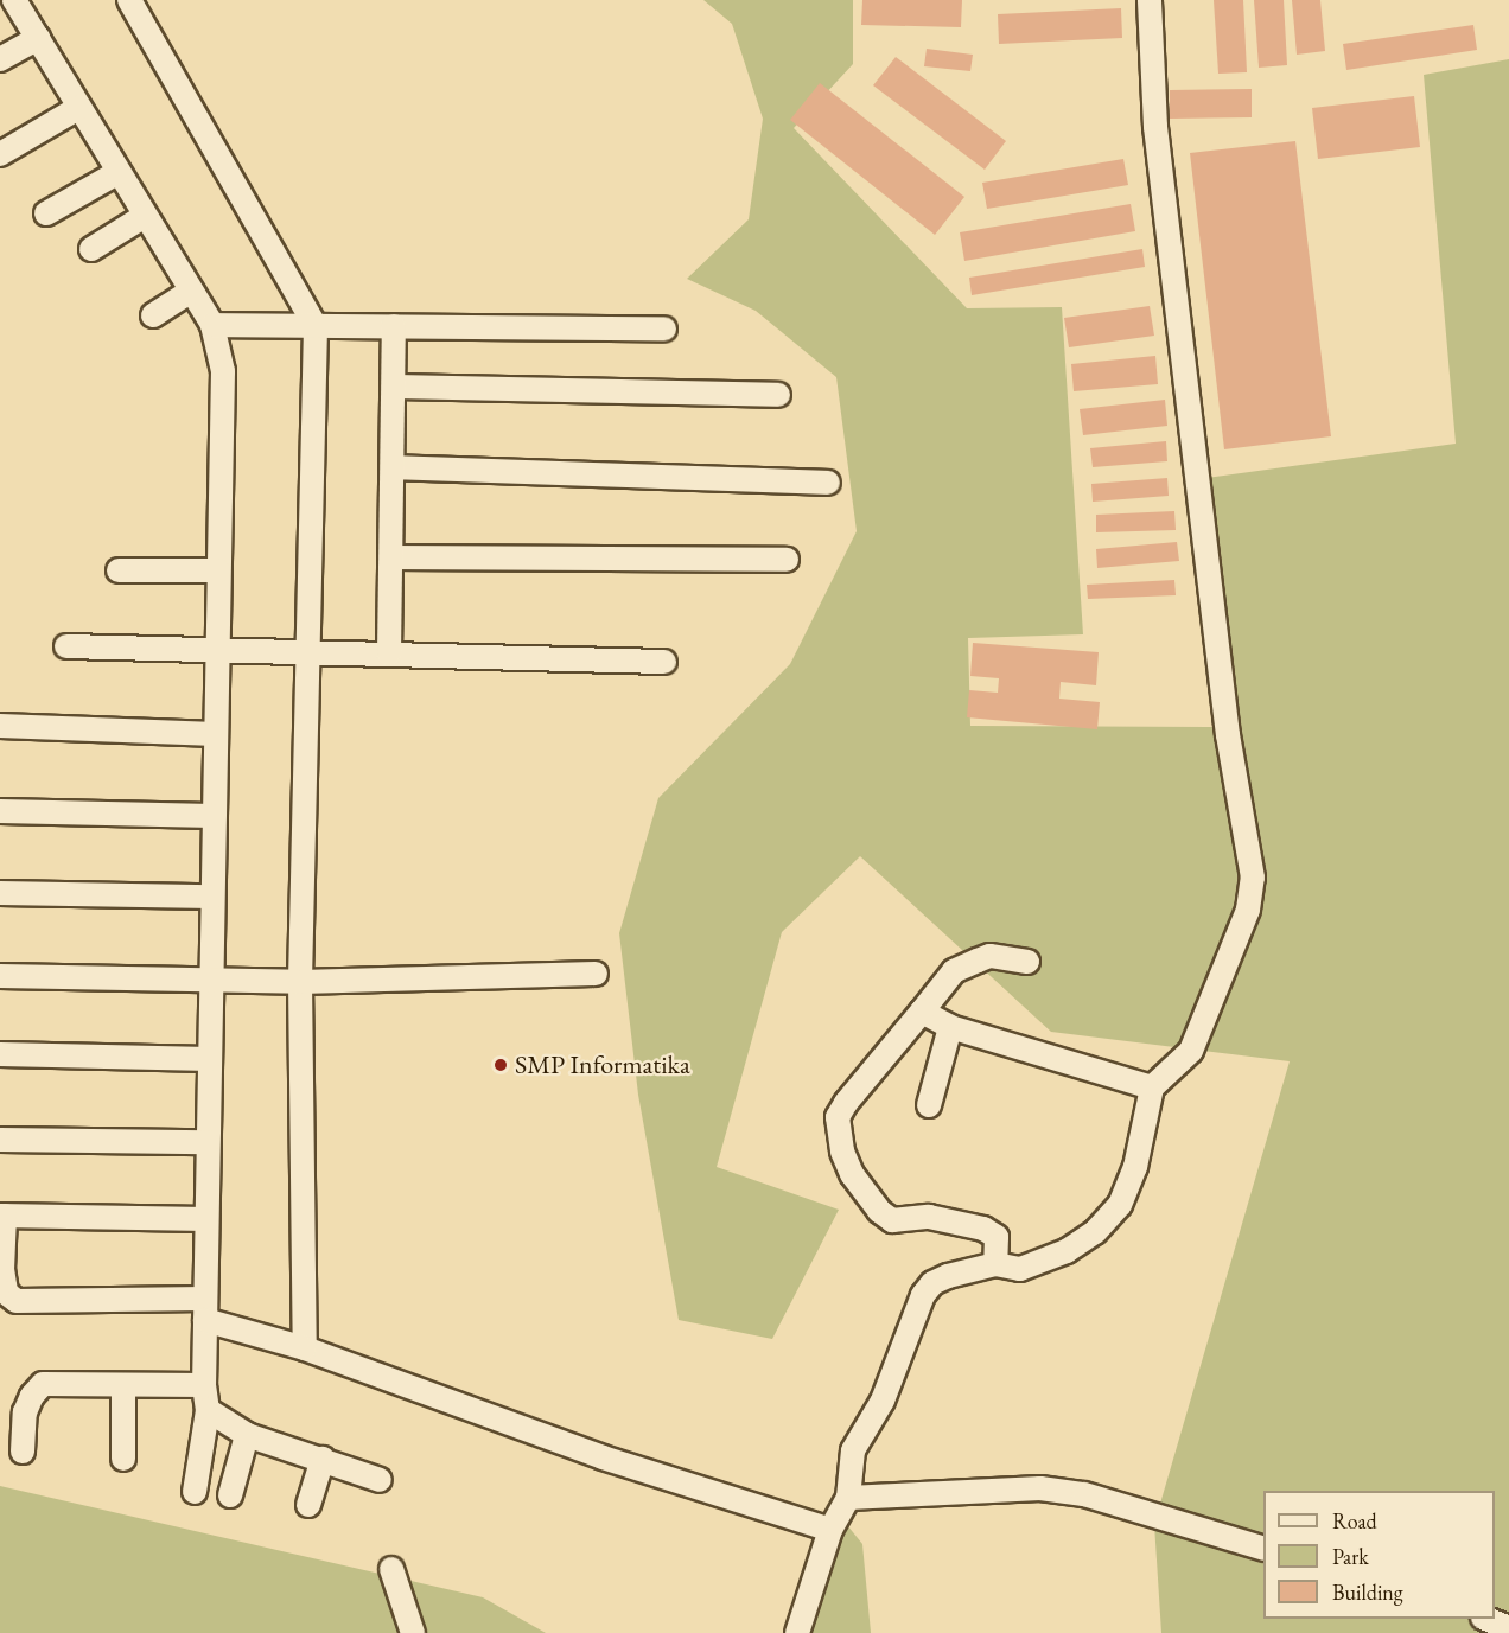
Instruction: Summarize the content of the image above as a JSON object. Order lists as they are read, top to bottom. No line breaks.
{"places":["SMP Informatika"],"legend":["Road","Park","Building"]}
